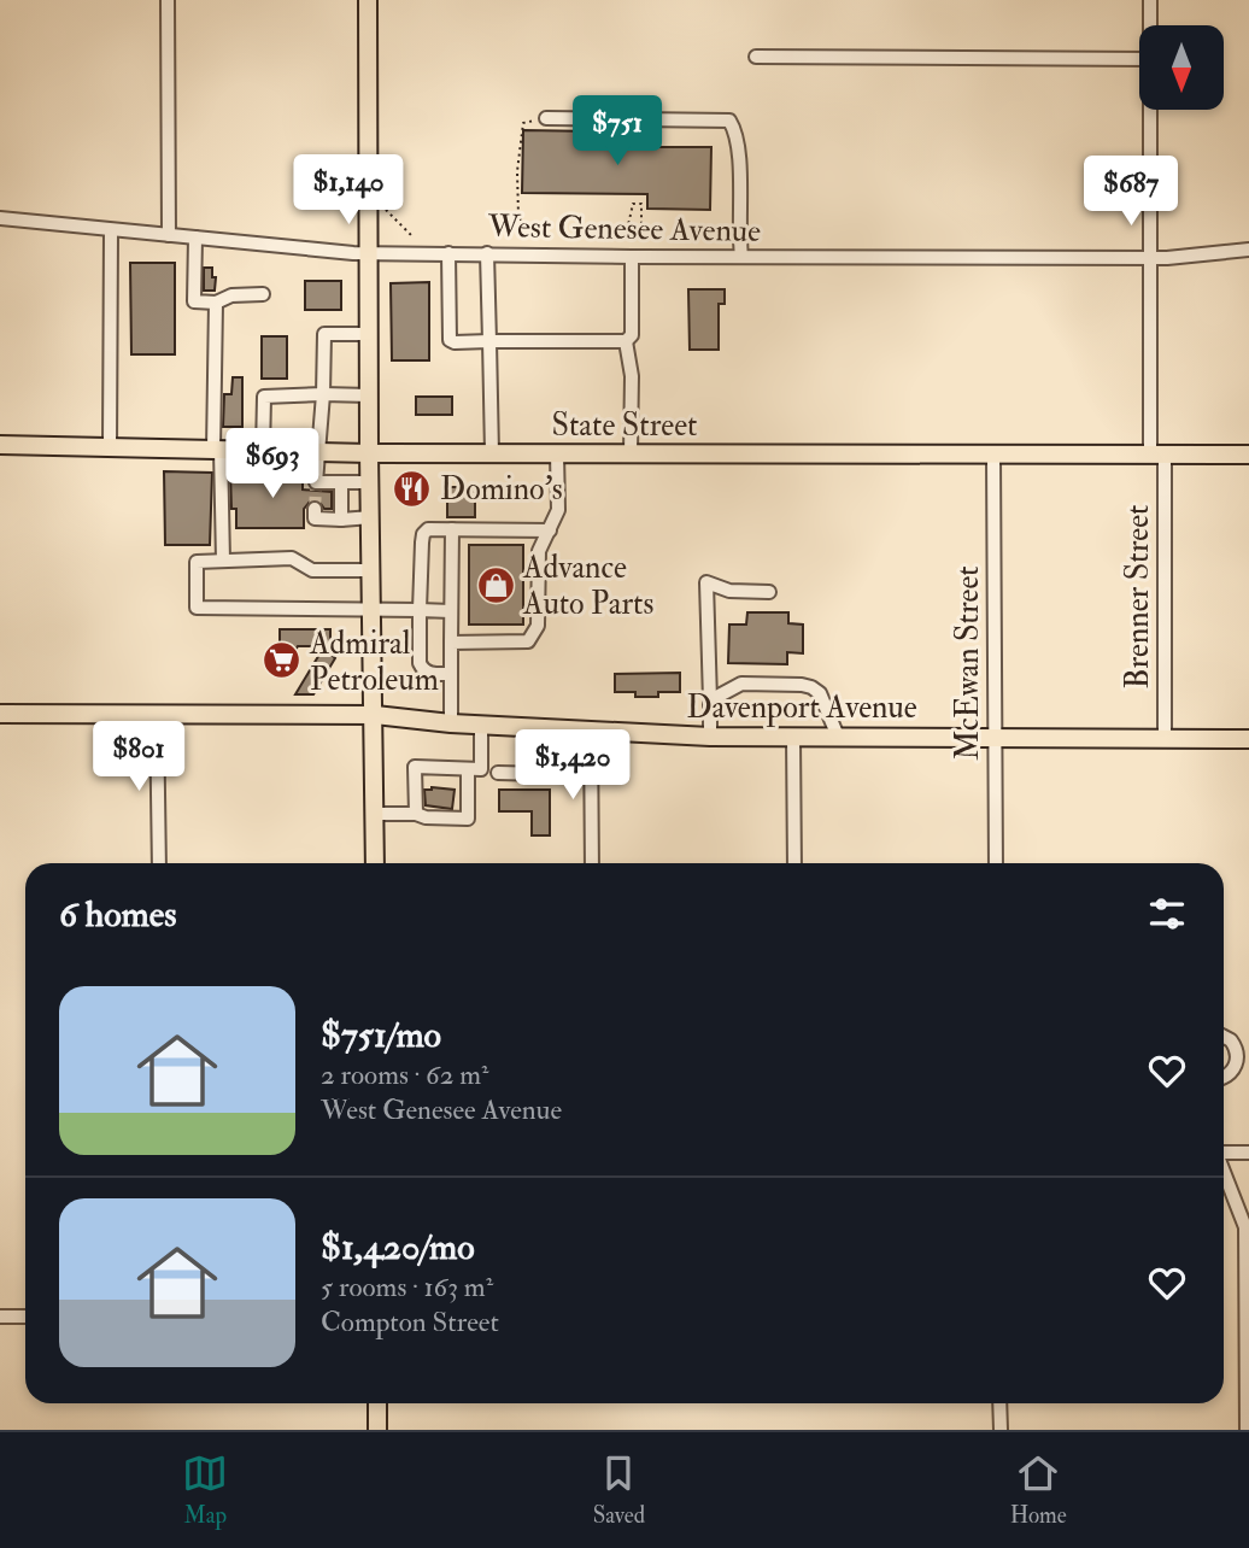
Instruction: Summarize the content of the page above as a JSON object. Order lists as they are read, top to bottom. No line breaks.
{"streets":{"main road":["State Street","Davenport Avenue"],"street":["West Genesee Avenue","Brenner Street","McEwan Street"]},"crossings":[["West Genesee Avenue","Brenner Street"],["State Street","Brenner Street"],["State Street","McEwan Street"],["Brenner Street","Davenport Avenue"],["McEwan Street","Davenport Avenue"]],"places":{"restaurant":["Domino's"],"shop":["Advance Auto Parts"],"supermarket":["Admiral Petroleum"]},"north":"bottom","page":{"price":["$751","$1,140","$687","$693","$801","$1,420"],"heading":"6 homes","list":[{"name":"$751/mo","note":"2 rooms · 62 m² · West Genesee Avenue"},{"name":"$1,420/mo","note":"5 rooms · 163 m² · Compton Street"}],"tabs":["Map","Saved","Home"]}}
